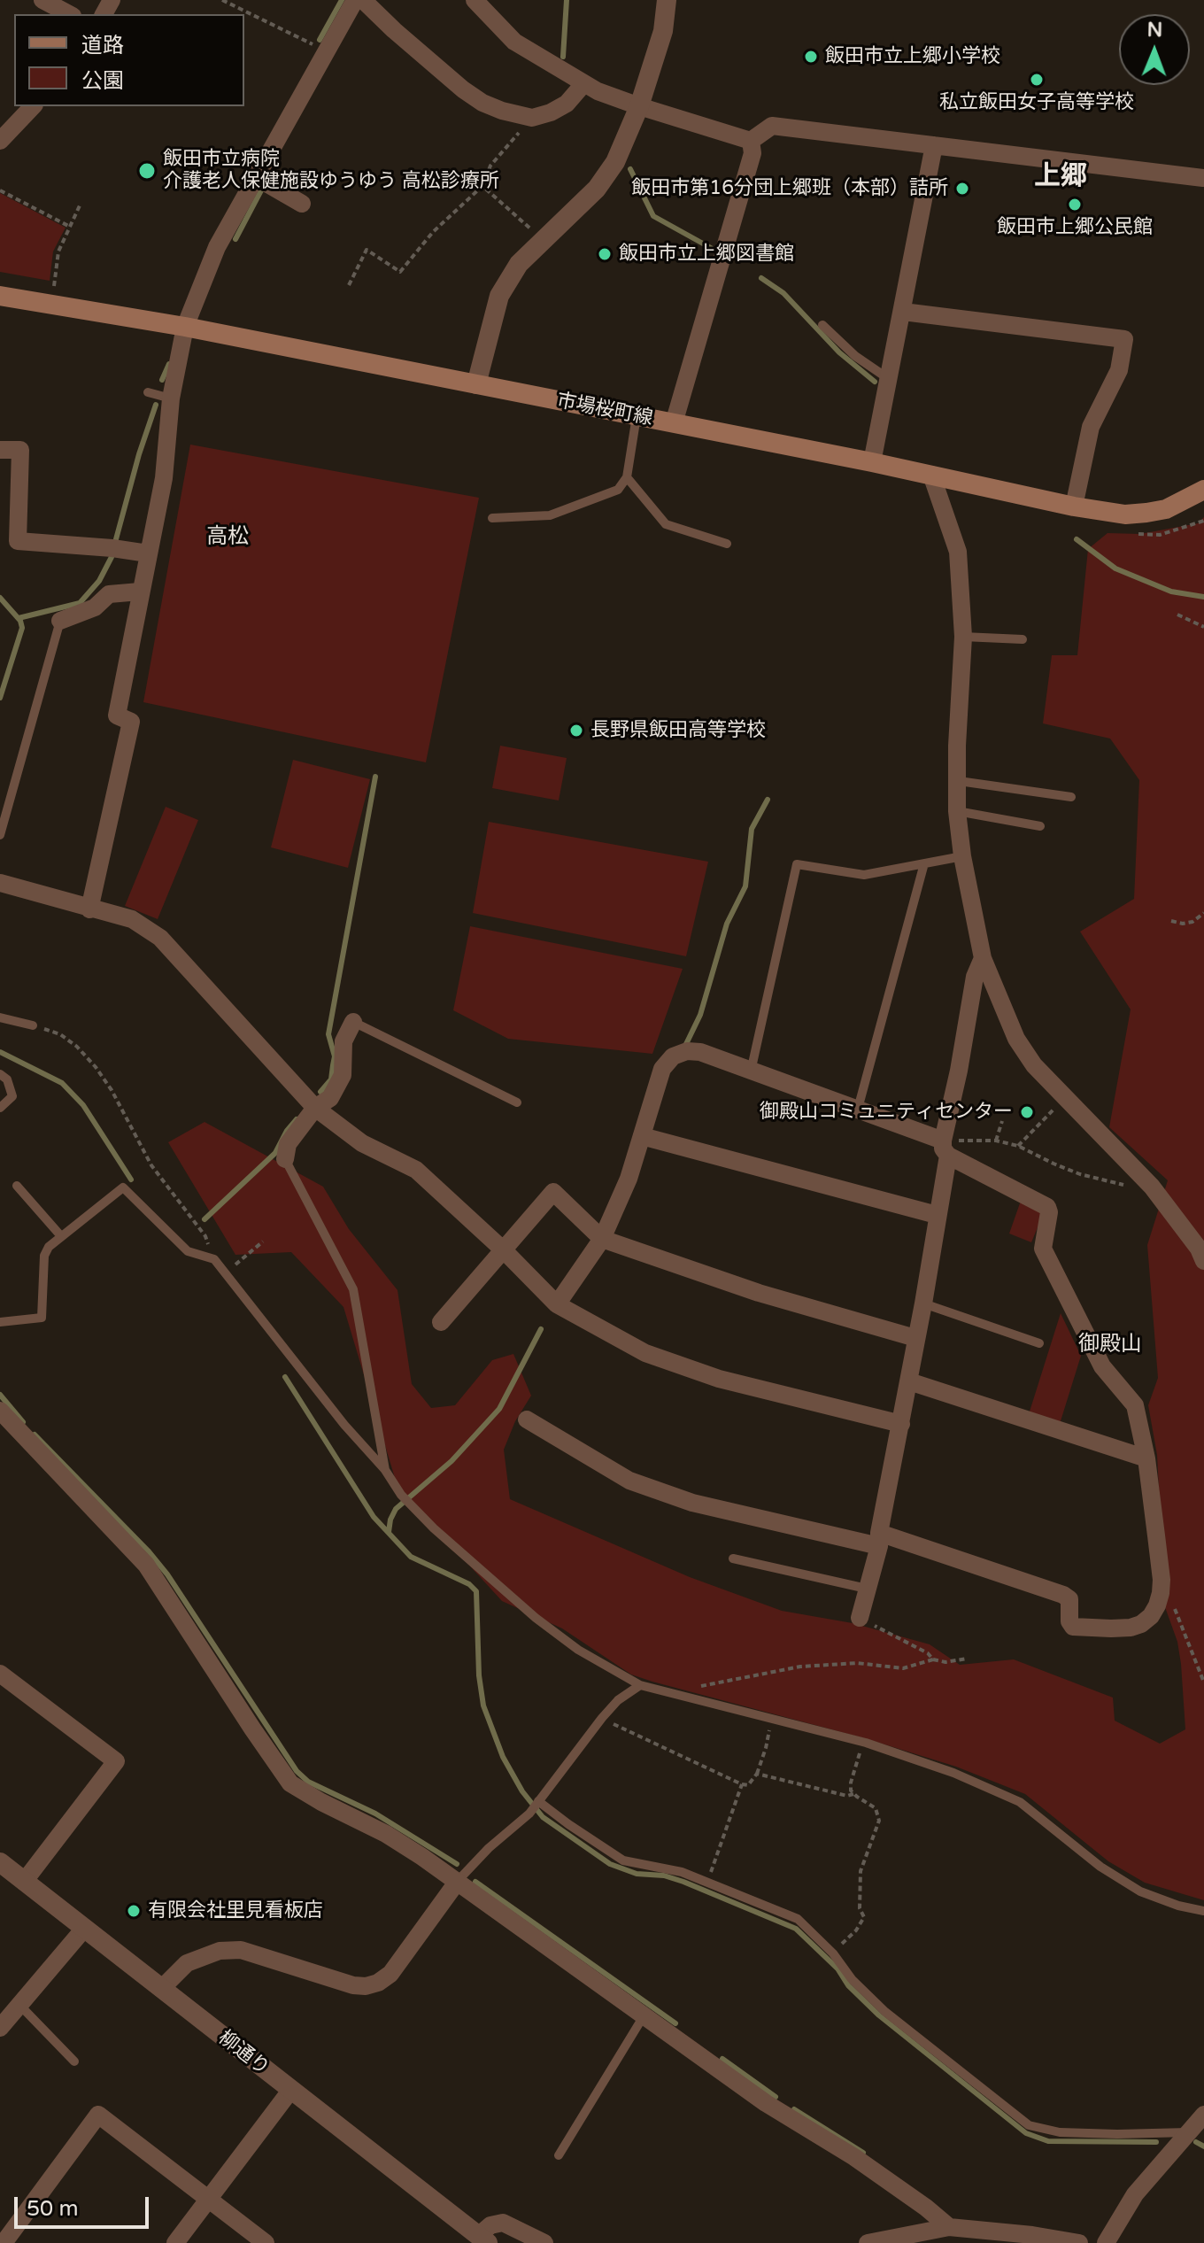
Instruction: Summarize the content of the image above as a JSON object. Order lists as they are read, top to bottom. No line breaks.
{"streets":{"main road":["市場桜町線"],"street":["柳通り"]},"districts":["上郷","高松","御殿山"],"places":["飯田市立上郷小学校","私立飯田女子高等学校","飯田市立病院 介護老人保健施設ゆうゆう 高松診療所","飯田市第16分団上郷班（本部）詰所","飯田市上郷公民館","飯田市立上郷図書館","長野県飯田高等学校","御殿山コミュニティセンター","有限会社里見看板店"],"legend":["道路","公園"],"scale_bar":"50 m","north":"top"}
